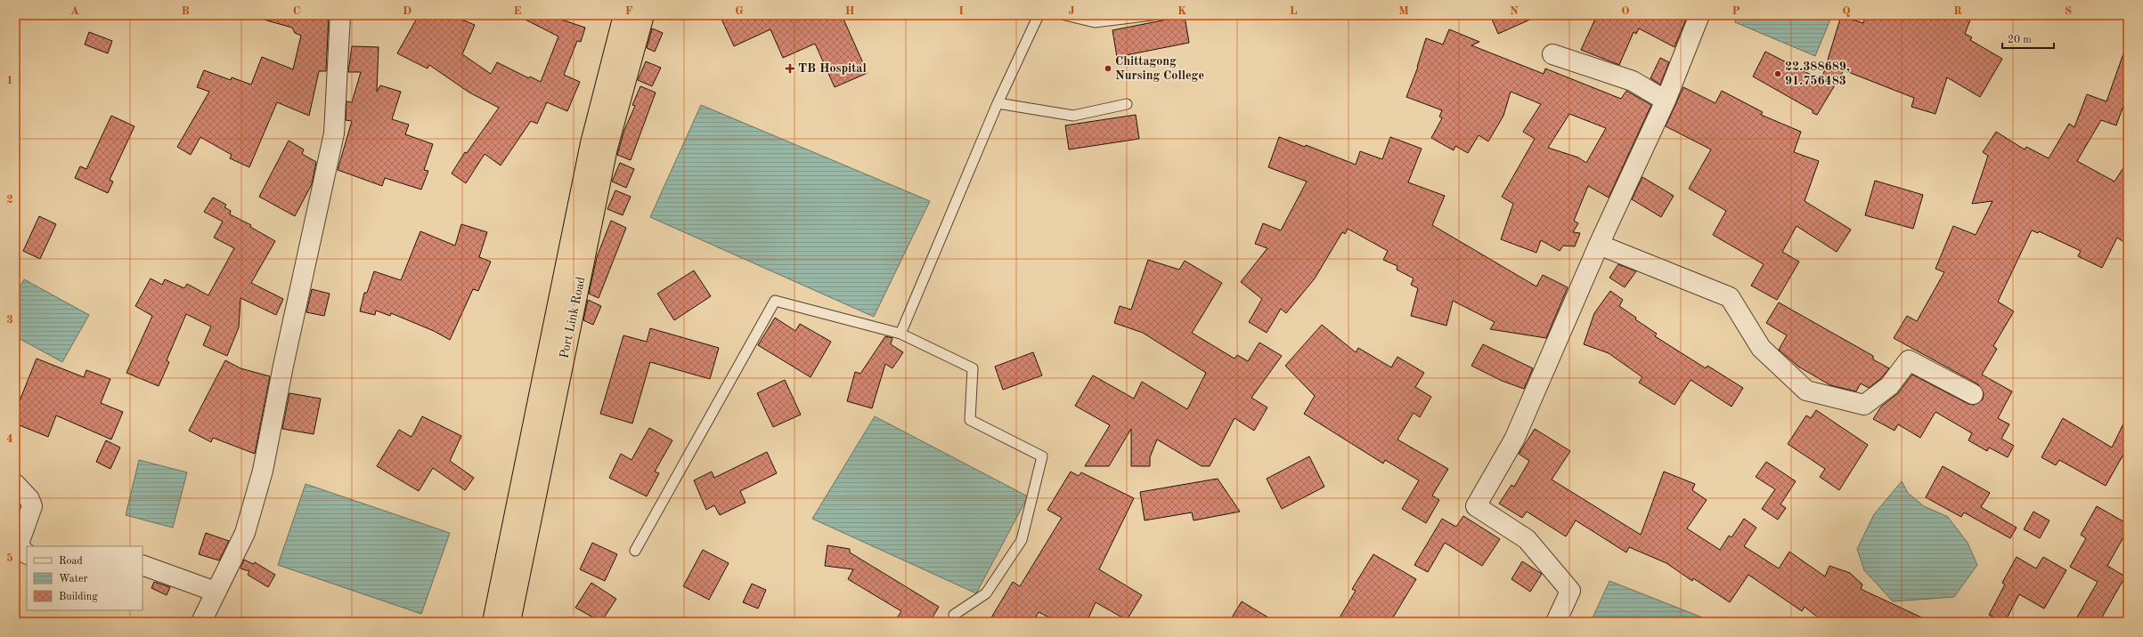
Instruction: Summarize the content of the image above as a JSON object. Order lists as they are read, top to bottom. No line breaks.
{"streets":{"highway":["Port Link Road"]},"places":{"health":["TB Hospital"],"other":["Chittagong Nursing College","22.388689, 91.756483"]},"legend":["Road","Water","Building"],"scale_bar":"20 m","grid":{"columns":["A","B","C","D","E","F","G","H","I","J","K","L","M","N","O","P","Q","R","S"],"rows":["1","2","3","4","5"]}}
